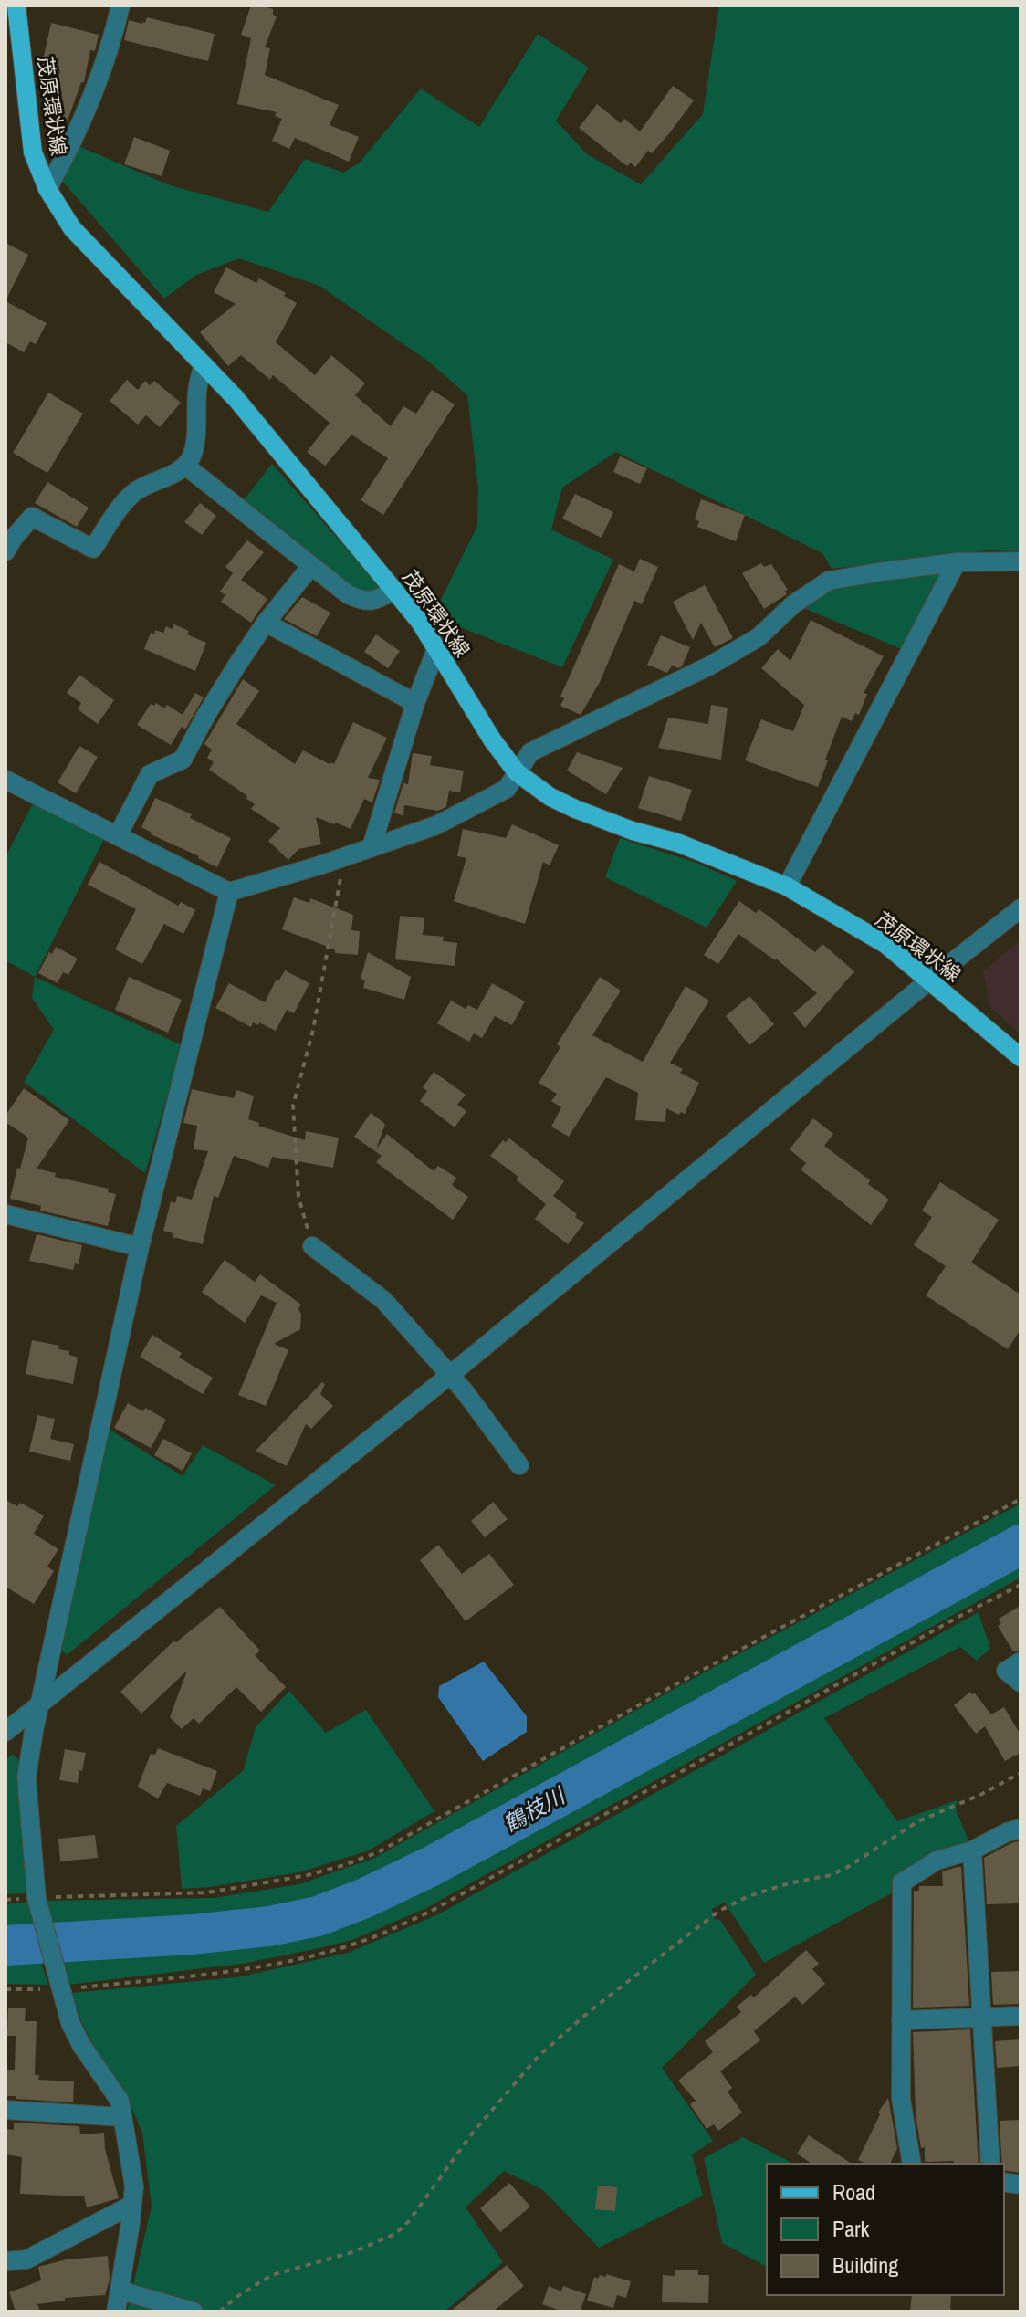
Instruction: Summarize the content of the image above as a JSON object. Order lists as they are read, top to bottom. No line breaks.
{"streets":{"main road":["茂原環状線"]},"water":["鶴枝川"],"legend":["Road","Park","Building"]}
